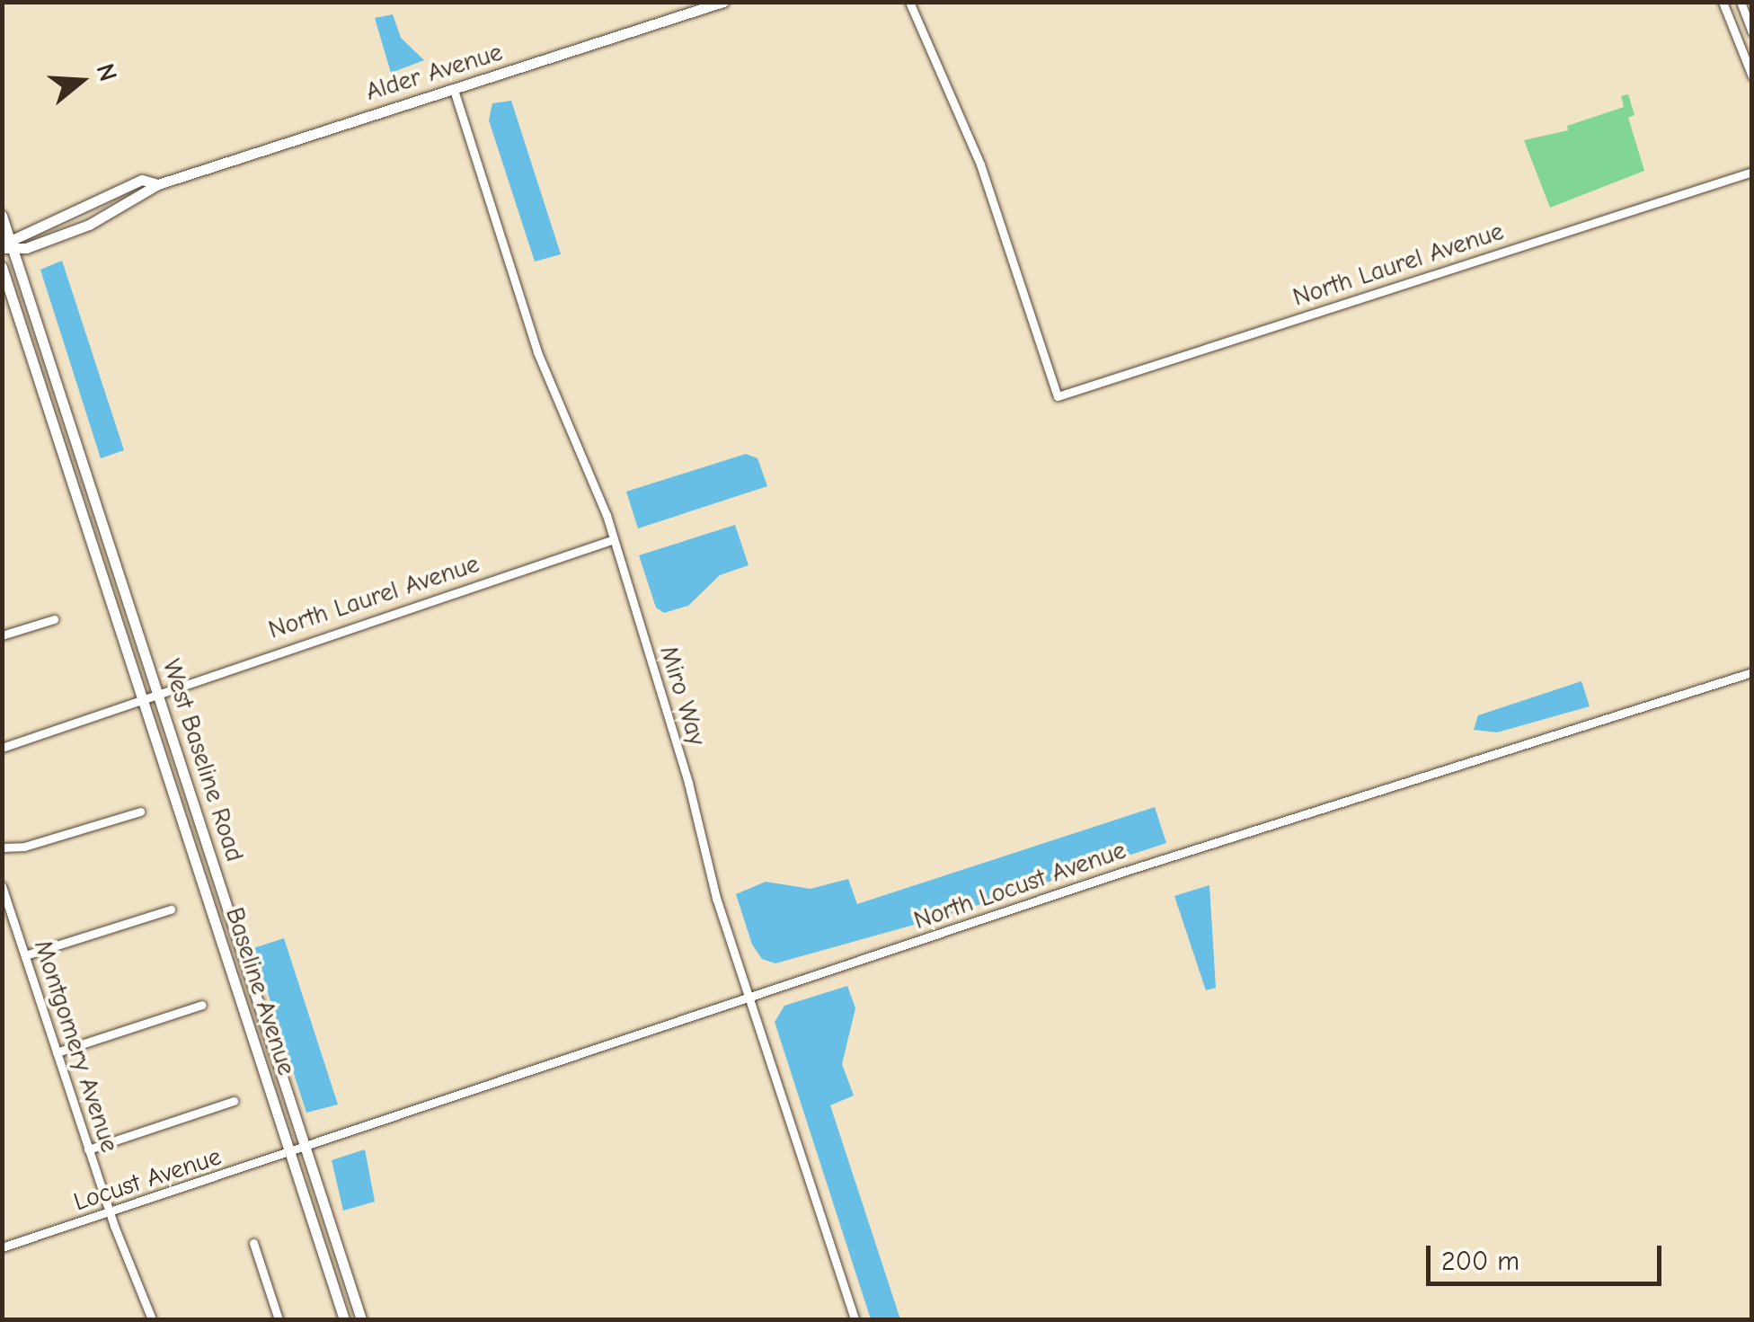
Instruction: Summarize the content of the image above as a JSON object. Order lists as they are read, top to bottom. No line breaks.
{"streets":{"main road":["Alder Avenue","West Baseline Road","Baseline Avenue"],"street":["North Laurel Avenue","Miro Way","North Locust Avenue","Montgomery Avenue","Locust Avenue"]},"crossings":[["Alder Avenue","Miro Way"],["Alder Avenue","West Baseline Road"],["North Laurel Avenue","Miro Way"],["North Laurel Avenue","West Baseline Road"],["North Laurel Avenue","Baseline Avenue"],["Miro Way","North Locust Avenue"],["West Baseline Road","North Locust Avenue"],["West Baseline Road","Baseline Avenue"],["West Baseline Road","Locust Avenue"],["North Locust Avenue","Locust Avenue"],["Baseline Avenue","Locust Avenue"],["Montgomery Avenue","Locust Avenue"]],"scale_bar":"200 m","north":"right"}
